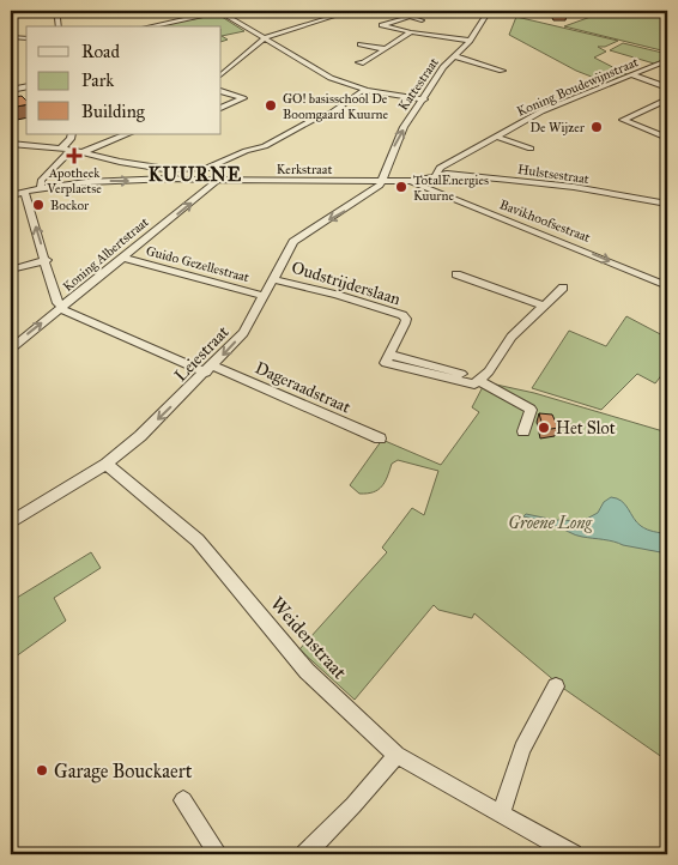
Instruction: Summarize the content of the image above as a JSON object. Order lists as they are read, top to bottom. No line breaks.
{"streets":{"street":["Kattestraat","Koning Boudewijnstraat","Kerkstraat","Hulstsestraat","Bavikhoofsestraat","Koning Albertstraat","Guido Gezellestraat","Oudstrijderslaan","Leiestraat","Dageraadstraat","Weidenstraat"]},"crossings":[["Kattestraat","Kerkstraat"],["Kattestraat","Leiestraat"],["Koning Boudewijnstraat","Kerkstraat"],["Koning Boudewijnstraat","Hulstsestraat"],["Kerkstraat","Hulstsestraat"],["Kerkstraat","Bavikhoofsestraat"],["Kerkstraat","Koning Albertstraat"],["Kerkstraat","Leiestraat"],["Koning Albertstraat","Guido Gezellestraat"],["Koning Albertstraat","Dageraadstraat"],["Guido Gezellestraat","Leiestraat"],["Oudstrijderslaan","Leiestraat"],["Leiestraat","Dageraadstraat"],["Leiestraat","Weidenstraat"]],"one_way":["Kattestraat","Leiestraat"],"districts":["KUURNE"],"parks":["Groene Long"],"places":{"other":["GO! basisschool De Boomgaard Kuurne","De Wijzer","TotalEnergies Kuurne","Bockor","Het Slot","Garage Bouckaert"],"health":["Apotheek Verplaetse"]},"legend":["Road","Park","Building"]}
